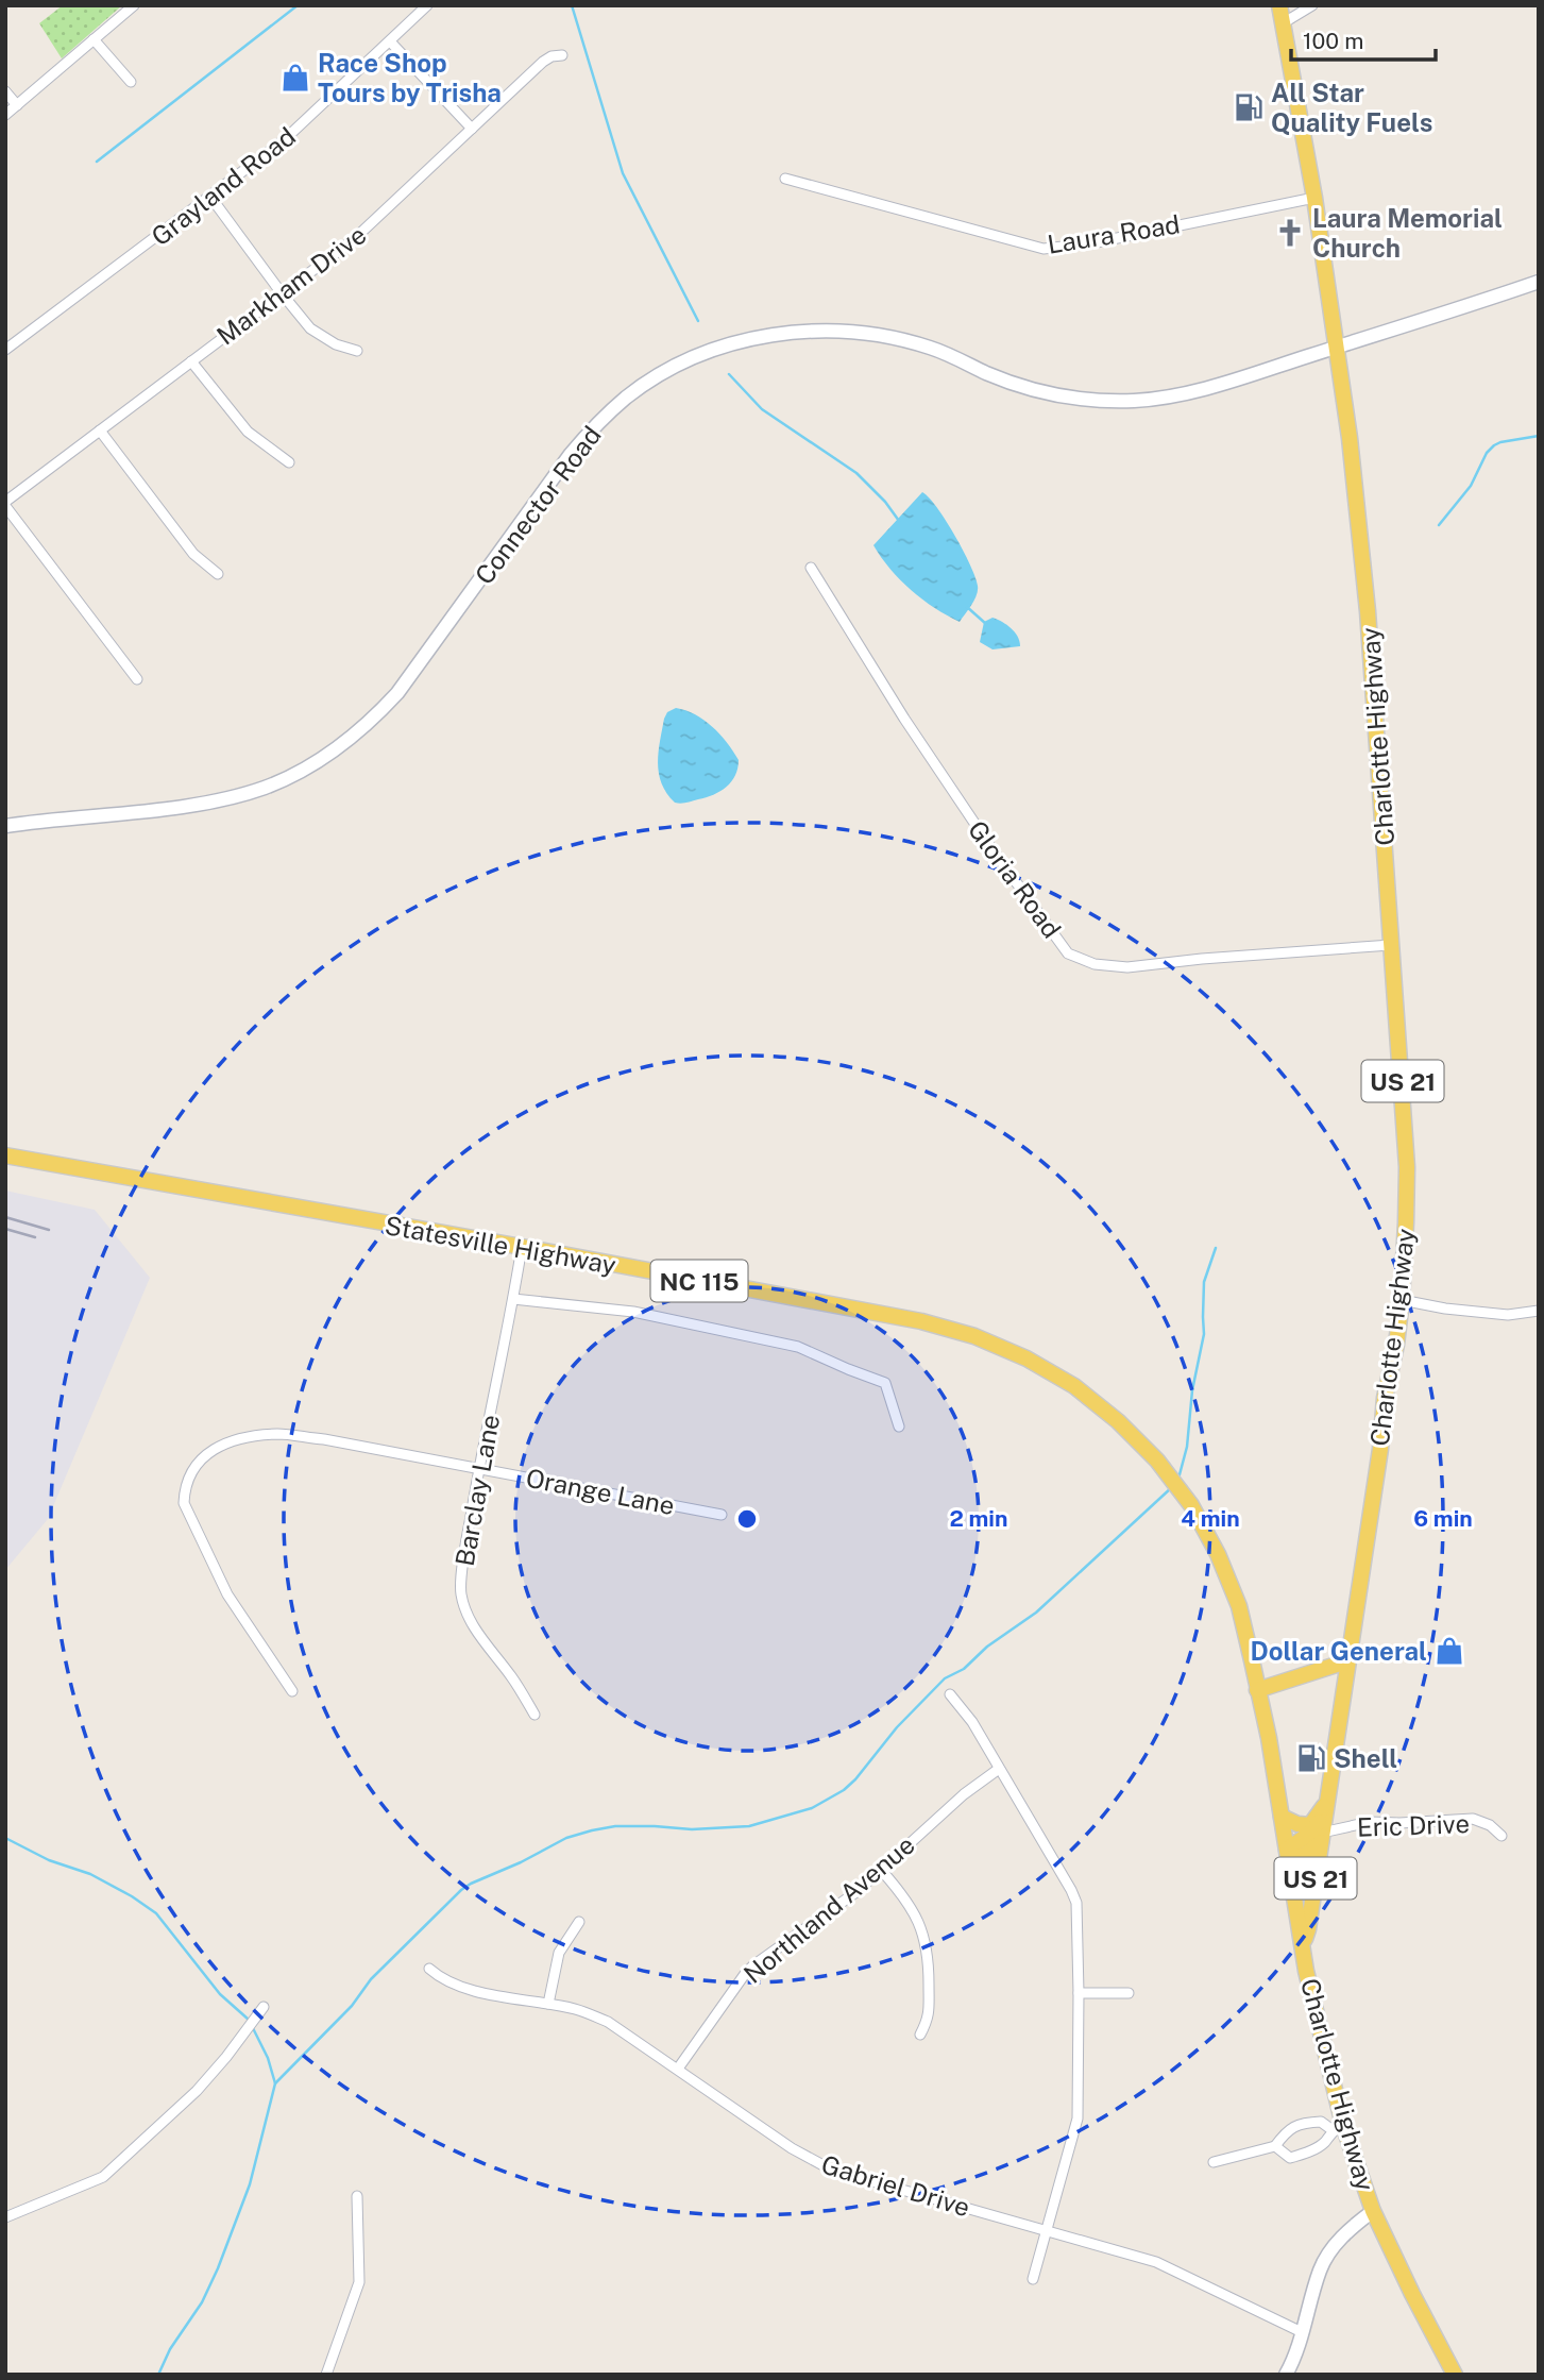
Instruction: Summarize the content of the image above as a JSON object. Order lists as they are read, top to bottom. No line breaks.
{"streets":{"main road":["Charlotte Highway","US 21","Statesville Highway","NC 115"],"street":["Grayland Road","Laura Road","Markham Drive","Connector Road","Gloria Road","Barclay Lane","Orange Lane","Eric Drive","Northland Avenue","Gabriel Drive"]},"crossings":[["Laura Road","Charlotte Highway"],["Connector Road","Charlotte Highway"],["Charlotte Highway","Gloria Road"],["Charlotte Highway","Statesville Highway"],["Charlotte Highway","Eric Drive"],["Statesville Highway","Barclay Lane"],["Barclay Lane","Orange Lane"],["Northland Avenue","Gabriel Drive"]],"places":{"shop":["Race Shop Tours by Trisha","Dollar General"],"fuel station":["All Star Quality Fuels","Shell"],"church":["Laura Memorial Church"]},"scale_bar":"100 m","rings":["2 min","4 min","6 min"]}
